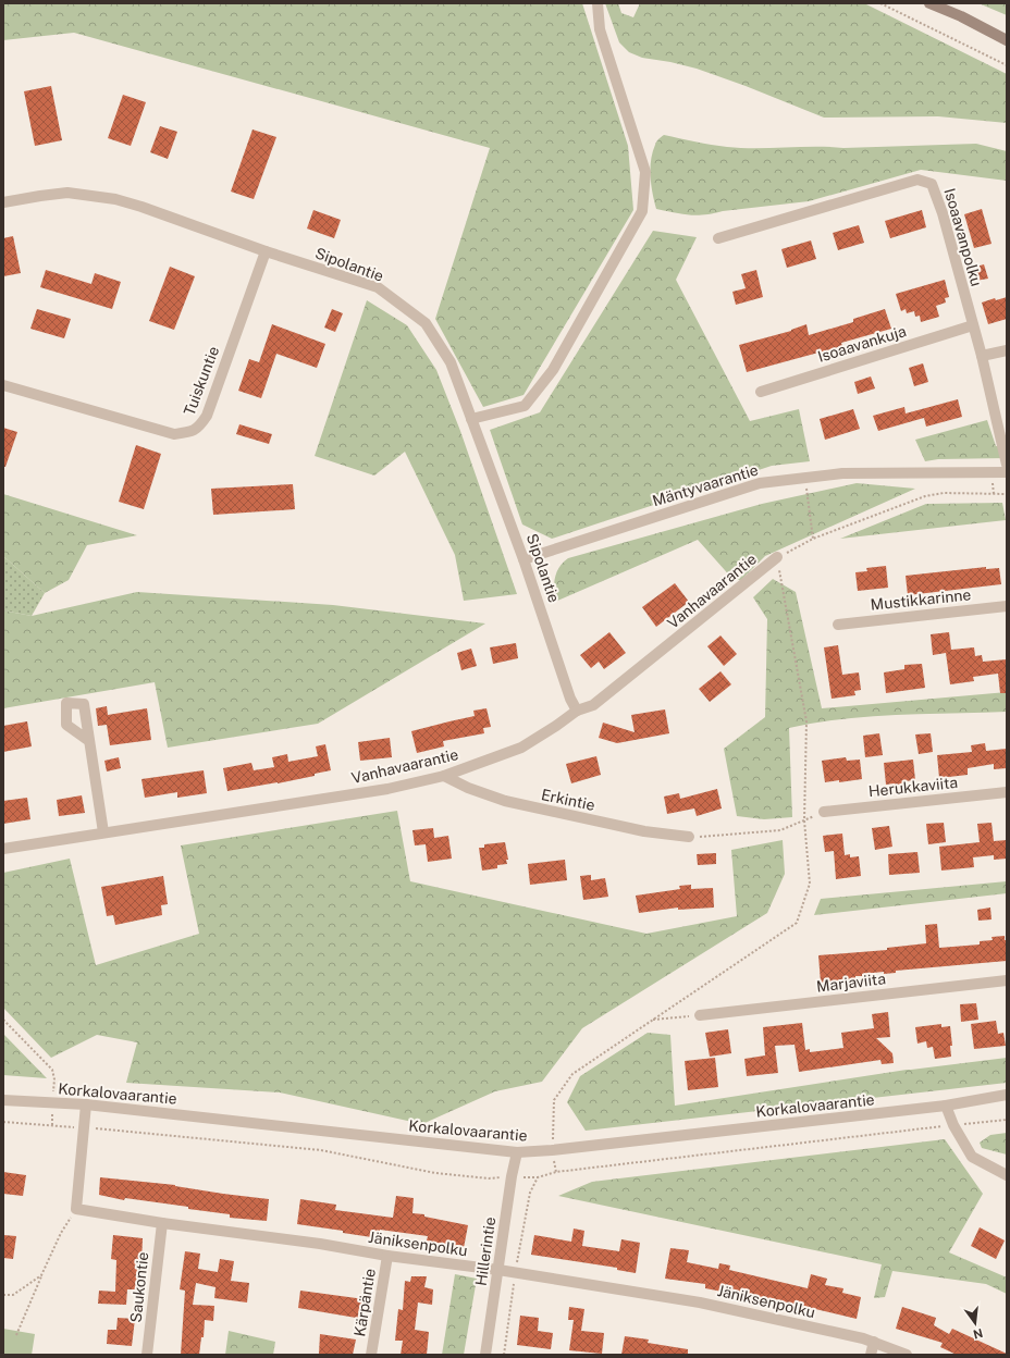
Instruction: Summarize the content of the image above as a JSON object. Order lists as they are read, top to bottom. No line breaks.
{"streets":{"street":["Isoaavanpolku","Sipolantie","Isoaavankuja","Tuiskuntie","Mäntyvaarantie","Vanhavaarantie","Mustikkarinne","Herukkaviita","Erkintie","Marjaviita","Korkalovaarantie","Jäniksenpolku","Hillerintie","Saukontie","Kärpäntie"]},"crossings":[["Isoaavanpolku","Isoaavankuja"],["Sipolantie","Tuiskuntie"],["Sipolantie","Mäntyvaarantie"],["Sipolantie","Vanhavaarantie"],["Vanhavaarantie","Erkintie"],["Korkalovaarantie","Hillerintie"],["Jäniksenpolku","Hillerintie"],["Jäniksenpolku","Saukontie"],["Jäniksenpolku","Kärpäntie"]],"north":"bottom"}
